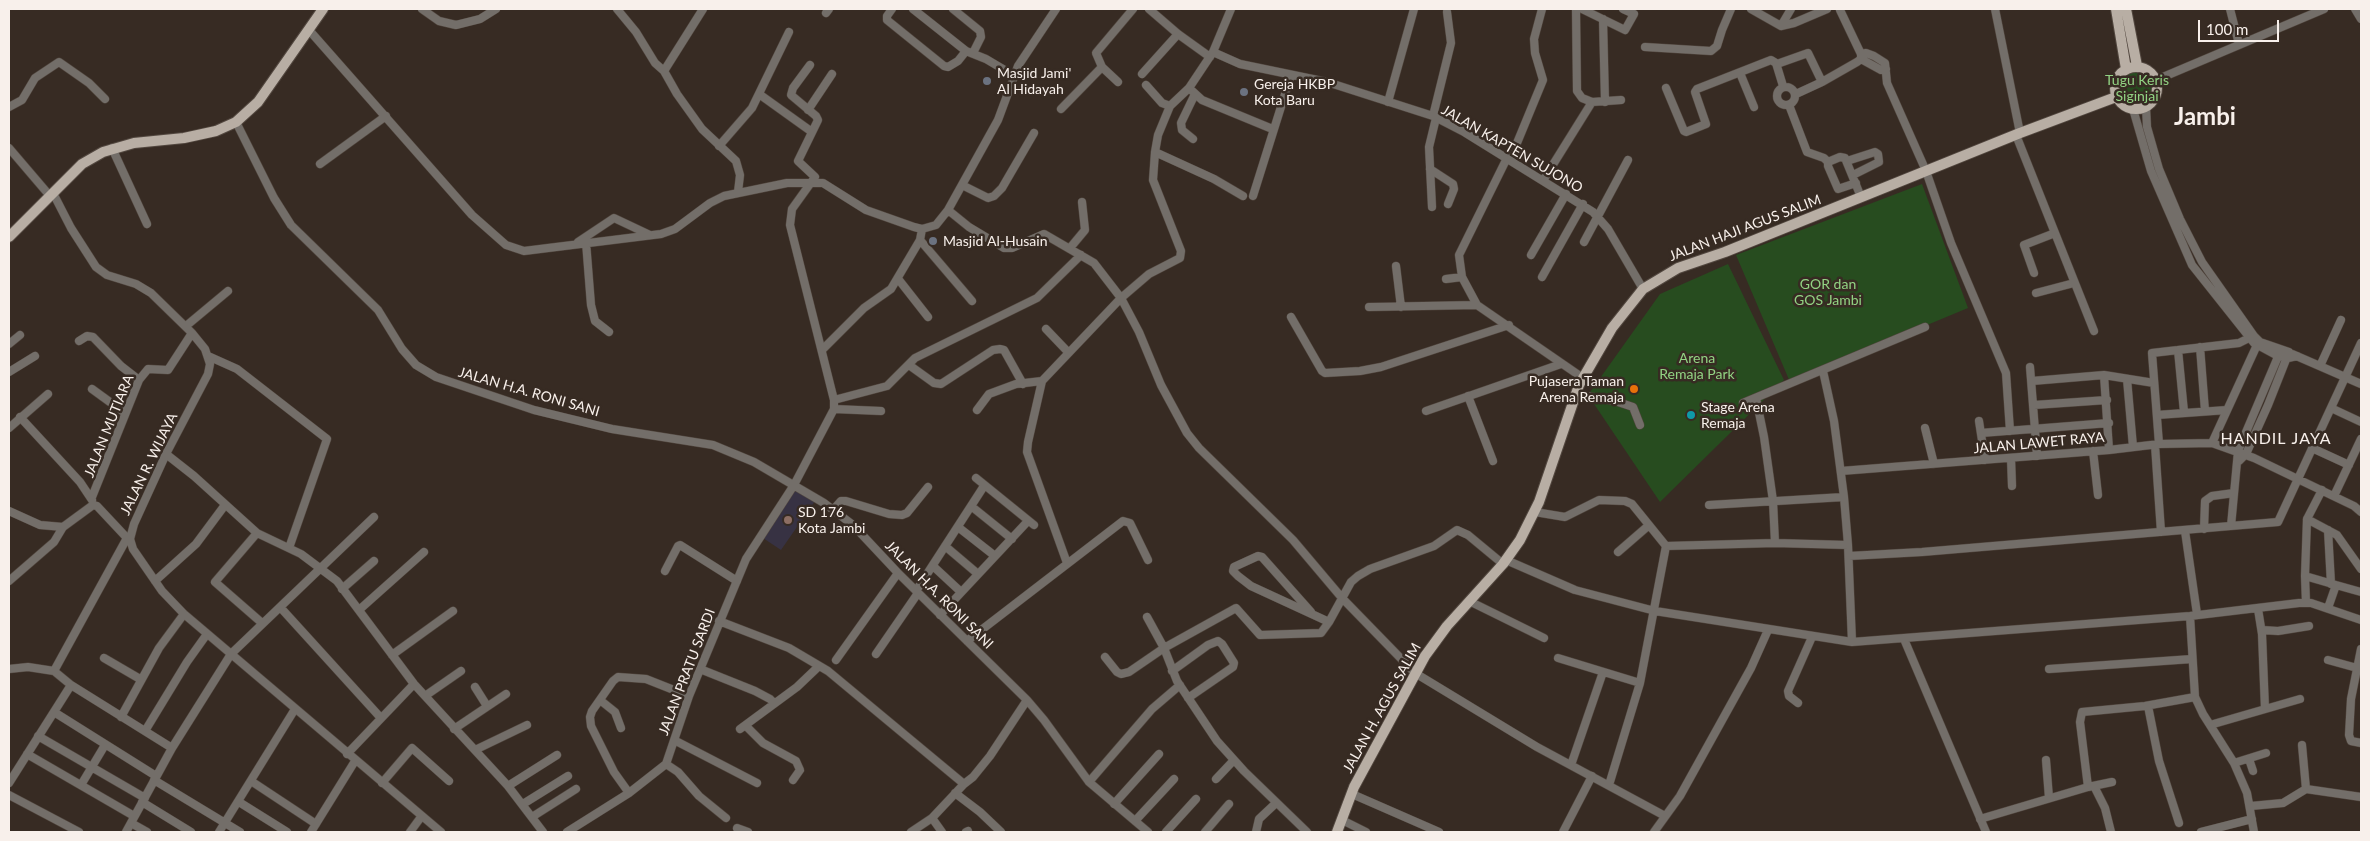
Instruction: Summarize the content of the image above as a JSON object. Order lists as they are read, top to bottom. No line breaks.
{"streets":{"main road":["JALAN HAJI AGUS SALIM","JALAN H. AGUS SALIM"],"street":["JALAN KAPTEN SUJONO","JALAN H.A. RONI SANI","JALAN MUTIARA","JALAN LAWET RAYA","JALAN R. WIJAYA","JALAN PRATU SARDI"]},"crossings":[["JALAN KAPTEN SUJONO","JALAN HAJI AGUS SALIM"],["JALAN HAJI AGUS SALIM","JALAN H. AGUS SALIM"],["JALAN H.A. RONI SANI","JALAN PRATU SARDI"]],"districts":["Jambi","HANDIL JAYA"],"parks":["Tugu Keris Siginjai","GOR dan GOS Jambi","Arena Remaja Park"],"places":["Masjid Jami' Al Hidayah","Gereja HKBP Kota Baru","Masjid Al-Husain","Pujasera Taman Arena Remaja","Stage Arena Remaja","SD 176 Kota Jambi"],"scale_bar":"100 m"}
